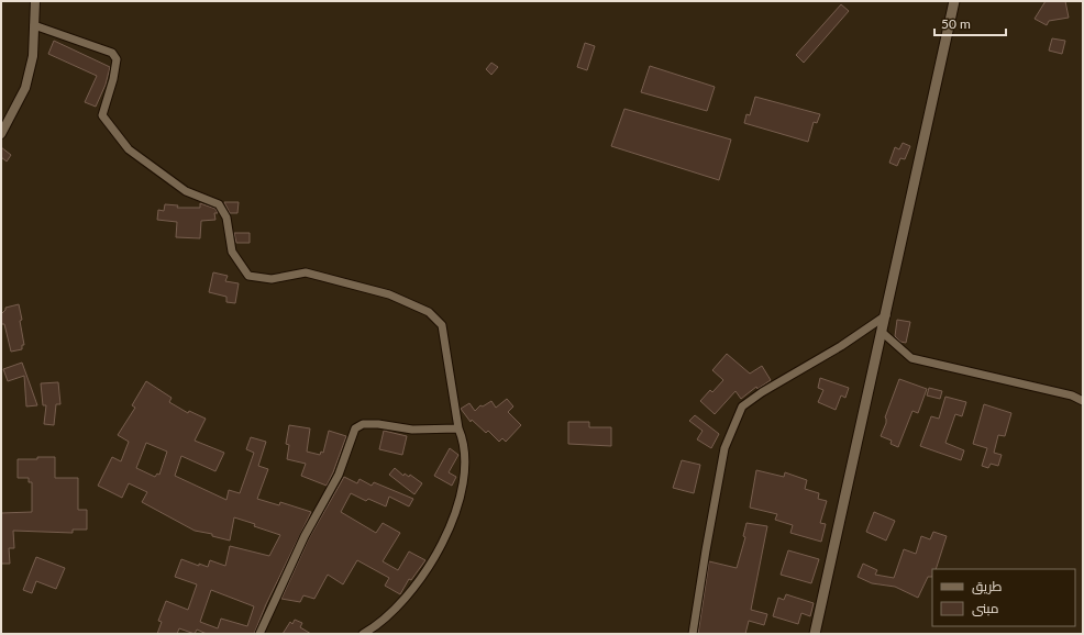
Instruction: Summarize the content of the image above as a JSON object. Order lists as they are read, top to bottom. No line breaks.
{"legend":["طريق","مبنى"],"scale_bar":"50 m"}
